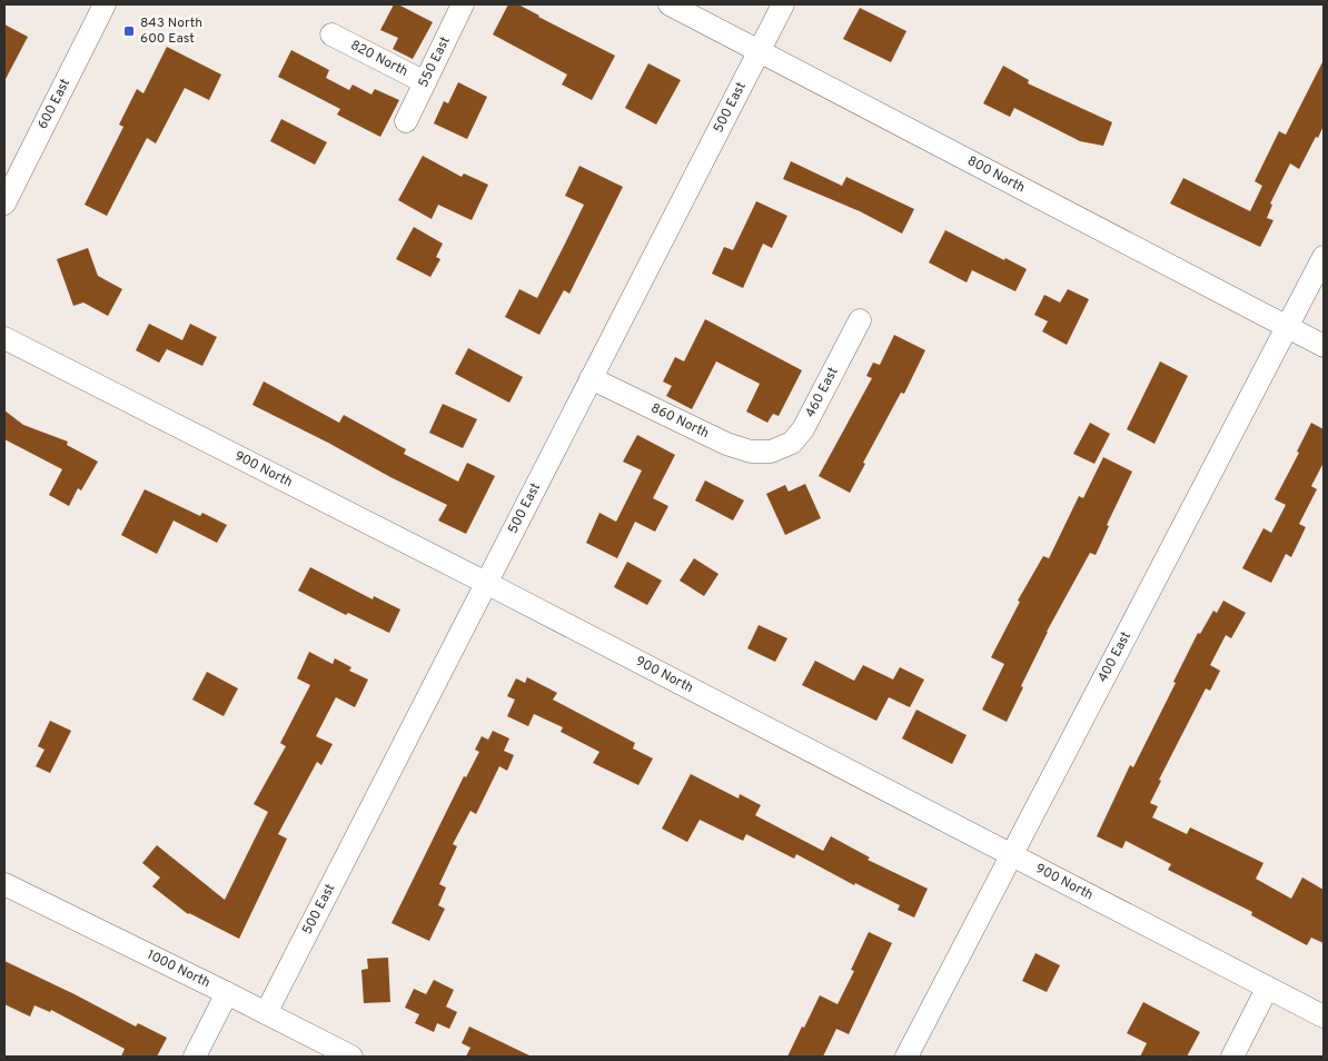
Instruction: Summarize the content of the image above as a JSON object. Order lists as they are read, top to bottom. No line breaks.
{"streets":{"street":["820 North","550 East","600 East","500 East","800 North","460 East","860 North","900 North","400 East","1000 North"]},"crossings":[["820 North","550 East"],["500 East","800 North"],["500 East","860 North"],["500 East","900 North"],["500 East","1000 North"],["800 North","400 East"],["460 East","860 North"],["900 North","400 East"]],"places":{"transit":["843 North 600 East"]}}
